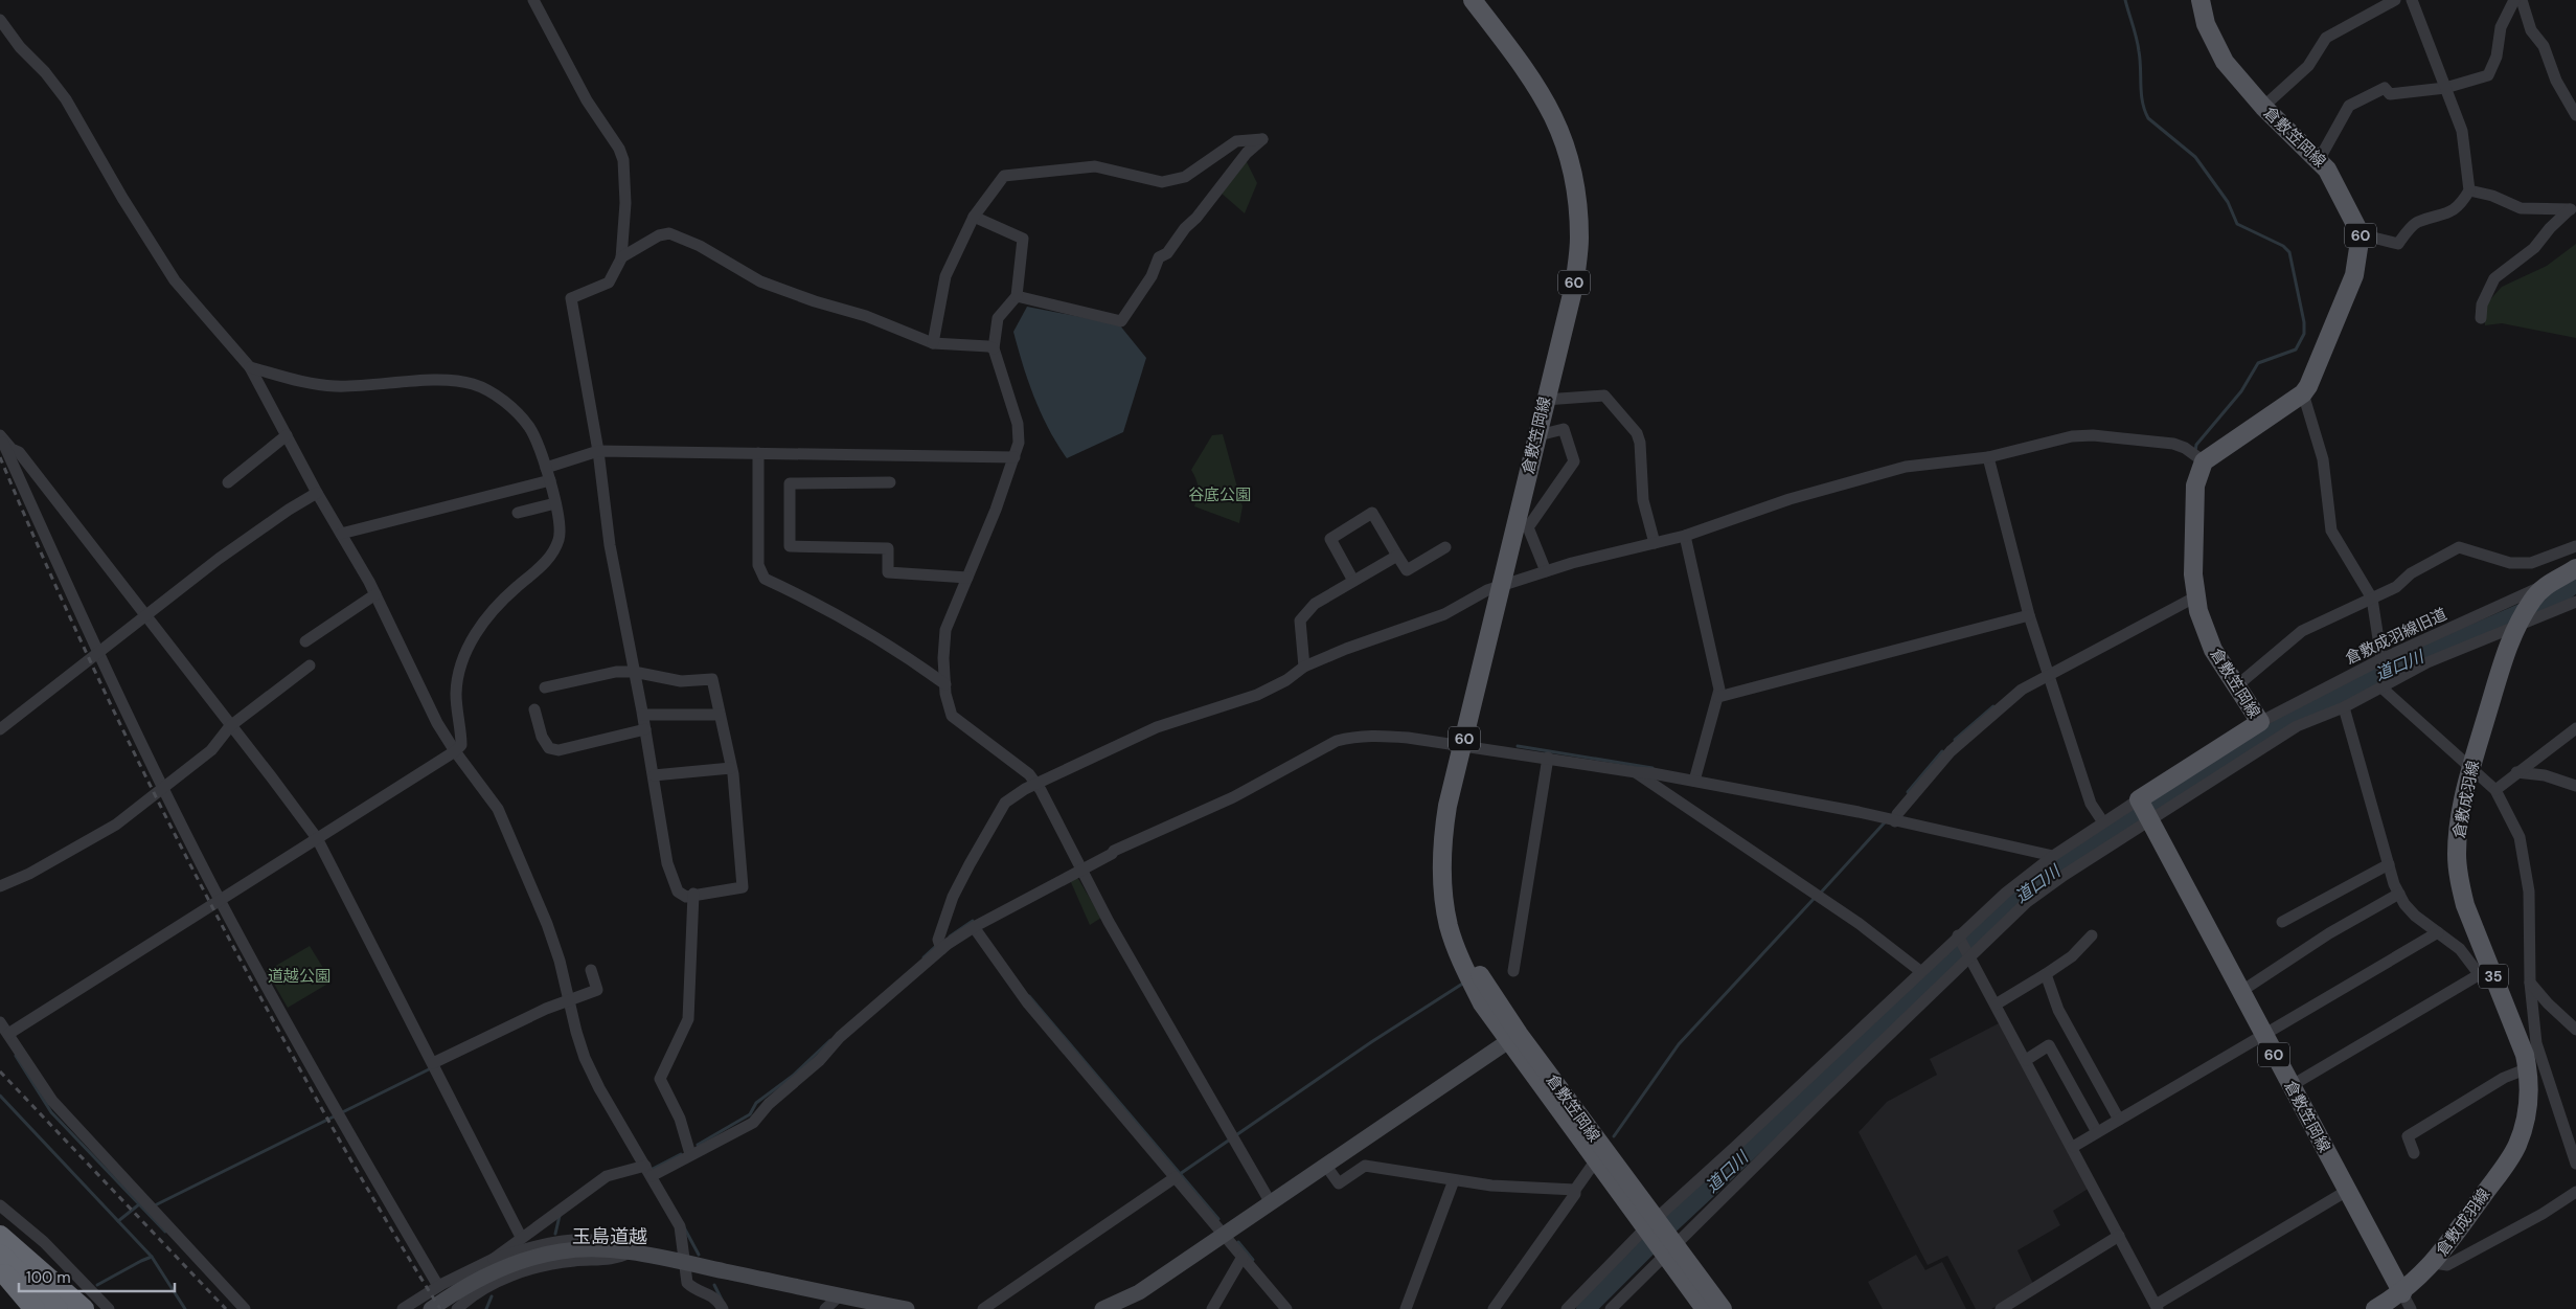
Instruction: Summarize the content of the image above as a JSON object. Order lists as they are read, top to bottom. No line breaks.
{"streets":{"main road":["倉敷笠岡線","60","倉敷成羽線","35"],"street":["倉敷成羽線旧道"]},"crossings":[["倉敷笠岡線","60"],["倉敷笠岡線","倉敷成羽線旧道"],["倉敷笠岡線","倉敷成羽線"],["倉敷成羽線旧道","倉敷成羽線"]],"districts":["玉島道越"],"water":["道口川"],"parks":["谷底公園","道越公園"],"scale_bar":"100 m"}
